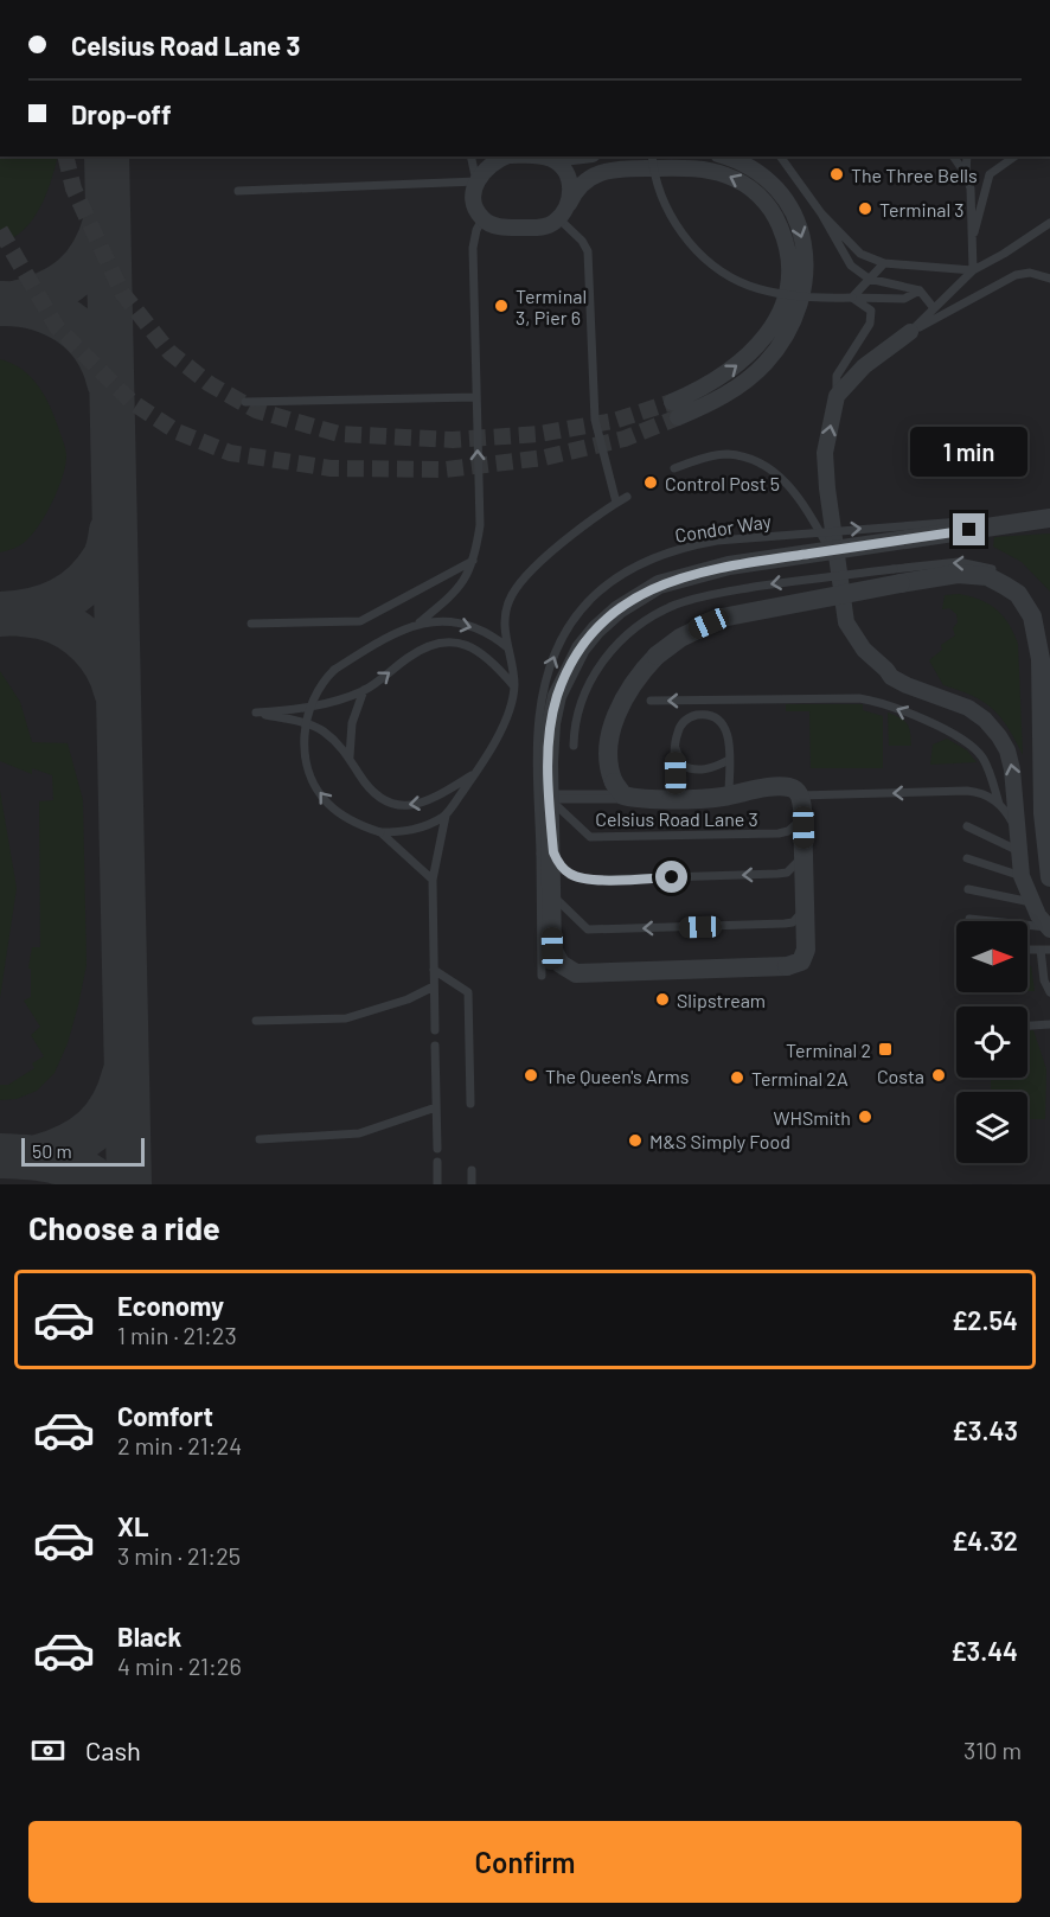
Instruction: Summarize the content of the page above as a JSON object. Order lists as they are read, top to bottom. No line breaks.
{"streets":{"lane":["Condor Way","Celsius Road Lane 3"]},"crossings":[["Condor Way","Celsius Road Lane 3"]],"one_way":["Condor Way"],"places":{"other":["The Three Bells","Terminal 3","Terminal 3, Pier 6","Control Post 5","Slipstream","The Queen's Arms","Costa","Terminal 2A","WHSmith","M&S Simply Food"],"transit":["Terminal 2"]},"scale_bar":"50 m","north":"right","page":{"banner":["Celsius Road Lane 3","Drop-off"],"bubble":"1 min","scale":"50 m","heading":"Choose a ride","list":[{"name":"Economy","note":"1 min · 21:23","value":"£2.54"},{"name":"Comfort","note":"2 min · 21:24","value":"£3.43"},{"name":"XL","note":"3 min · 21:25","value":"£4.32"},{"name":"Black","note":"4 min · 21:26","value":"£3.44"}],"pay":["Cash","310 m"],"buttons":"Confirm"}}
